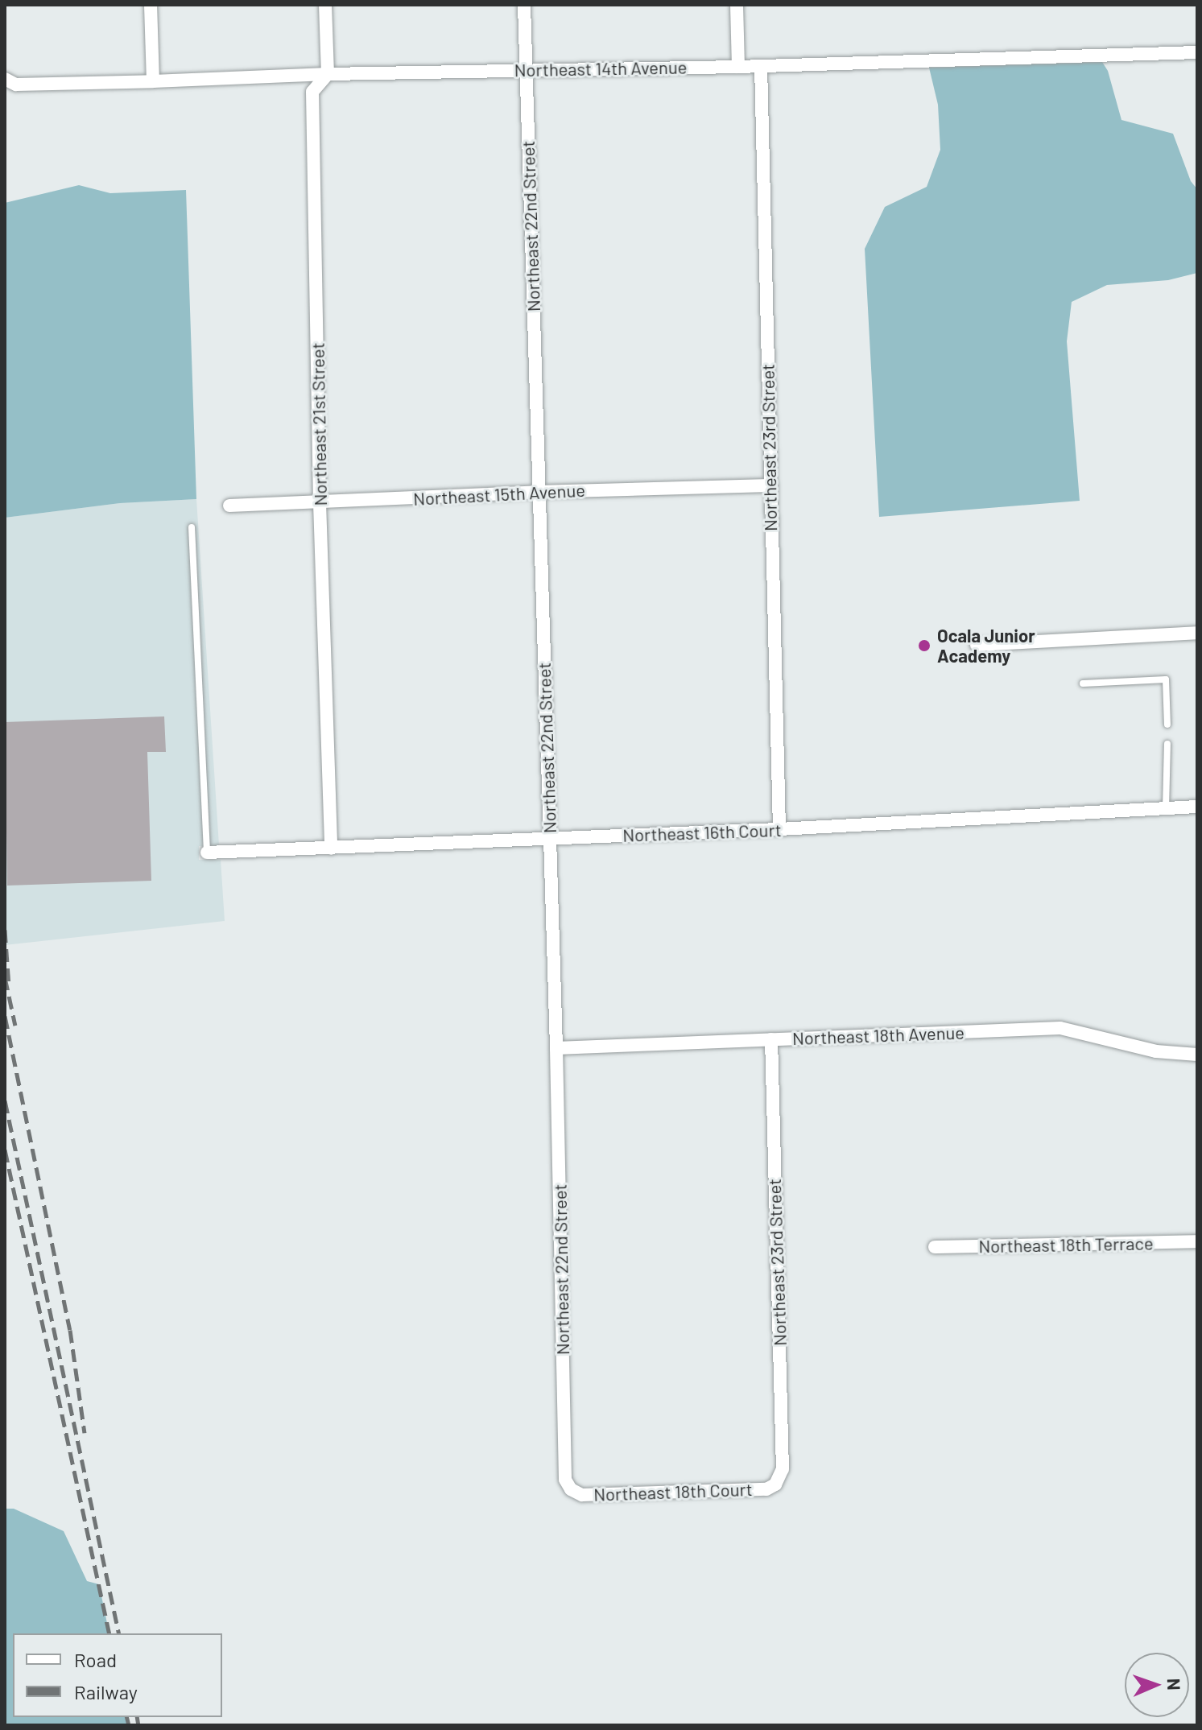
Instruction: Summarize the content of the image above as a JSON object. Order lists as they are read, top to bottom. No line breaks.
{"streets":{"street":["Northeast 14th Avenue","Northeast 22nd Street","Northeast 21st Street","Northeast 23rd Street","Northeast 15th Avenue","Northeast 16th Court","Northeast 18th Avenue","Northeast 18th Terrace","Northeast 18th Court"]},"crossings":[["Northeast 14th Avenue","Northeast 22nd Street"],["Northeast 14th Avenue","Northeast 21st Street"],["Northeast 14th Avenue","Northeast 23rd Street"],["Northeast 22nd Street","Northeast 15th Avenue"],["Northeast 22nd Street","Northeast 16th Court"],["Northeast 22nd Street","Northeast 18th Avenue"],["Northeast 22nd Street","Northeast 18th Court"],["Northeast 21st Street","Northeast 15th Avenue"],["Northeast 21st Street","Northeast 16th Court"],["Northeast 23rd Street","Northeast 15th Avenue"],["Northeast 23rd Street","Northeast 16th Court"],["Northeast 23rd Street","Northeast 18th Avenue"],["Northeast 23rd Street","Northeast 18th Court"]],"places":["Ocala Junior Academy"],"legend":["Road","Railway"],"north":"right"}
